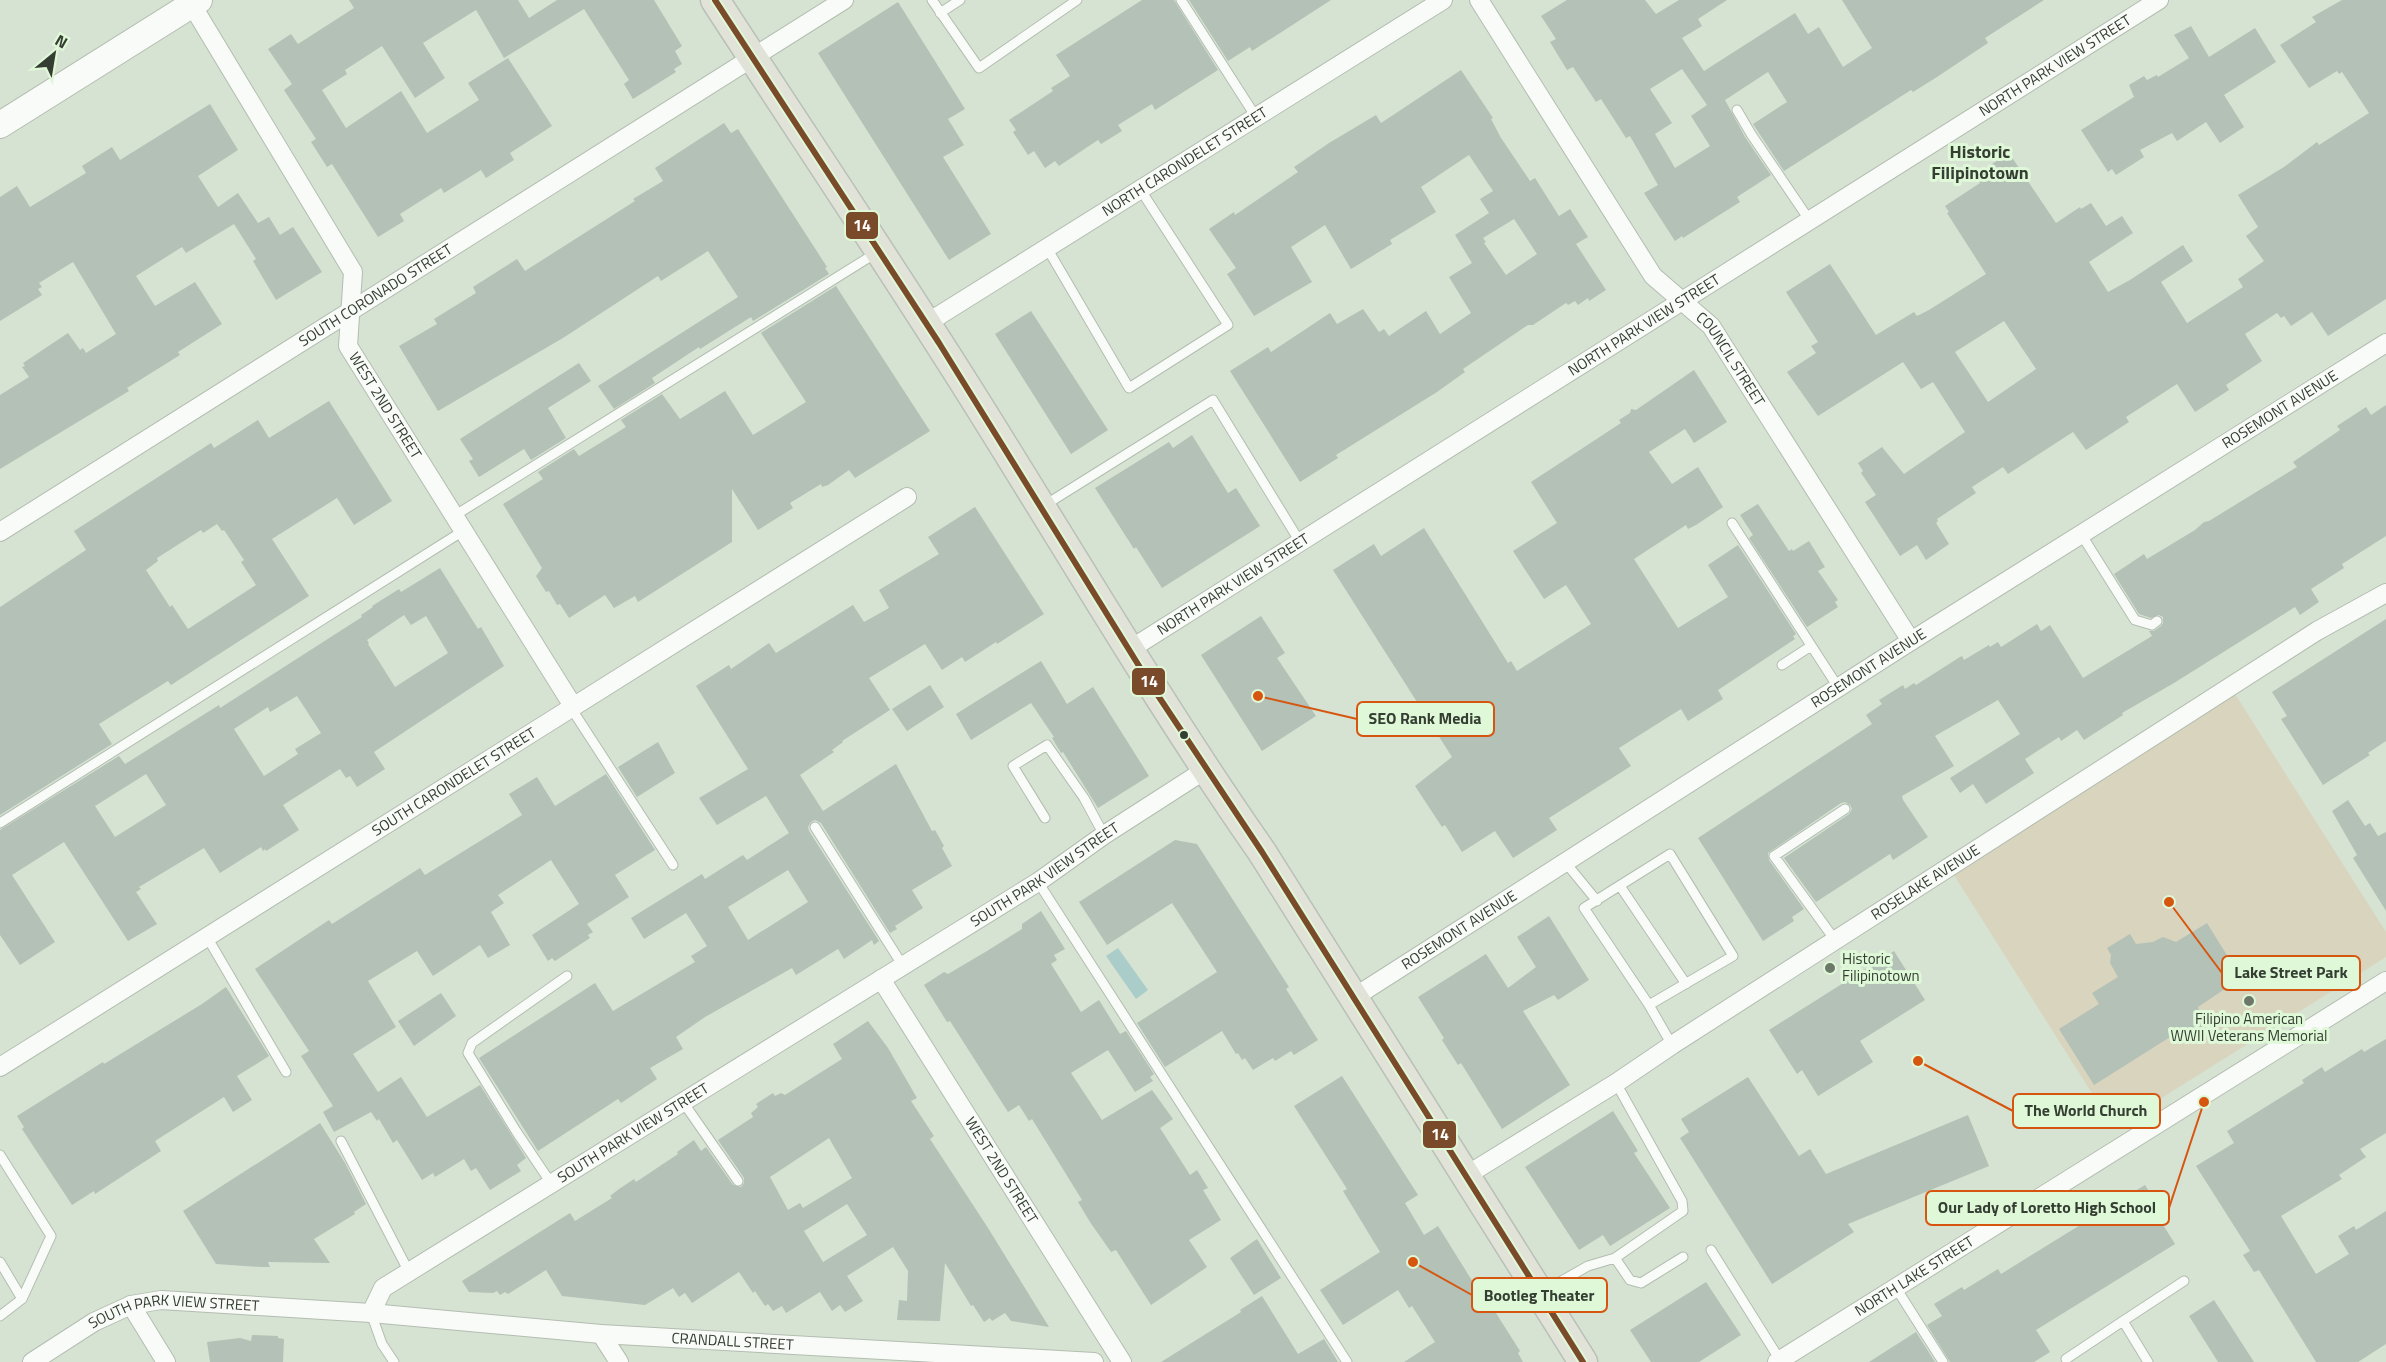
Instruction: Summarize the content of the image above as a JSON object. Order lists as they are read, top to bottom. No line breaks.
{"streets":{"street":["NORTH PARK VIEW STREET","NORTH CARONDELET STREET","SOUTH CORONADO STREET","COUNCIL STREET","WEST 2ND STREET","ROSEMONT AVENUE","SOUTH CARONDELET STREET","SOUTH PARK VIEW STREET","ROSELAKE AVENUE","NORTH LAKE STREET","CRANDALL STREET"]},"crossings":[["NORTH PARK VIEW STREET","COUNCIL STREET"],["SOUTH CORONADO STREET","WEST 2ND STREET"],["COUNCIL STREET","ROSEMONT AVENUE"],["WEST 2ND STREET","SOUTH CARONDELET STREET"],["WEST 2ND STREET","SOUTH PARK VIEW STREET"],["SOUTH PARK VIEW STREET","CRANDALL STREET"]],"districts":["Historic Filipinotown"],"places":["SEO Rank Media","Lake Street Park","Historic Filipinotown","Filipino American WWII Veterans Memorial","The World Church","Our Lady of Loretto High School","Bootleg Theater"],"lines":["transit line 14"],"north":"top right"}
